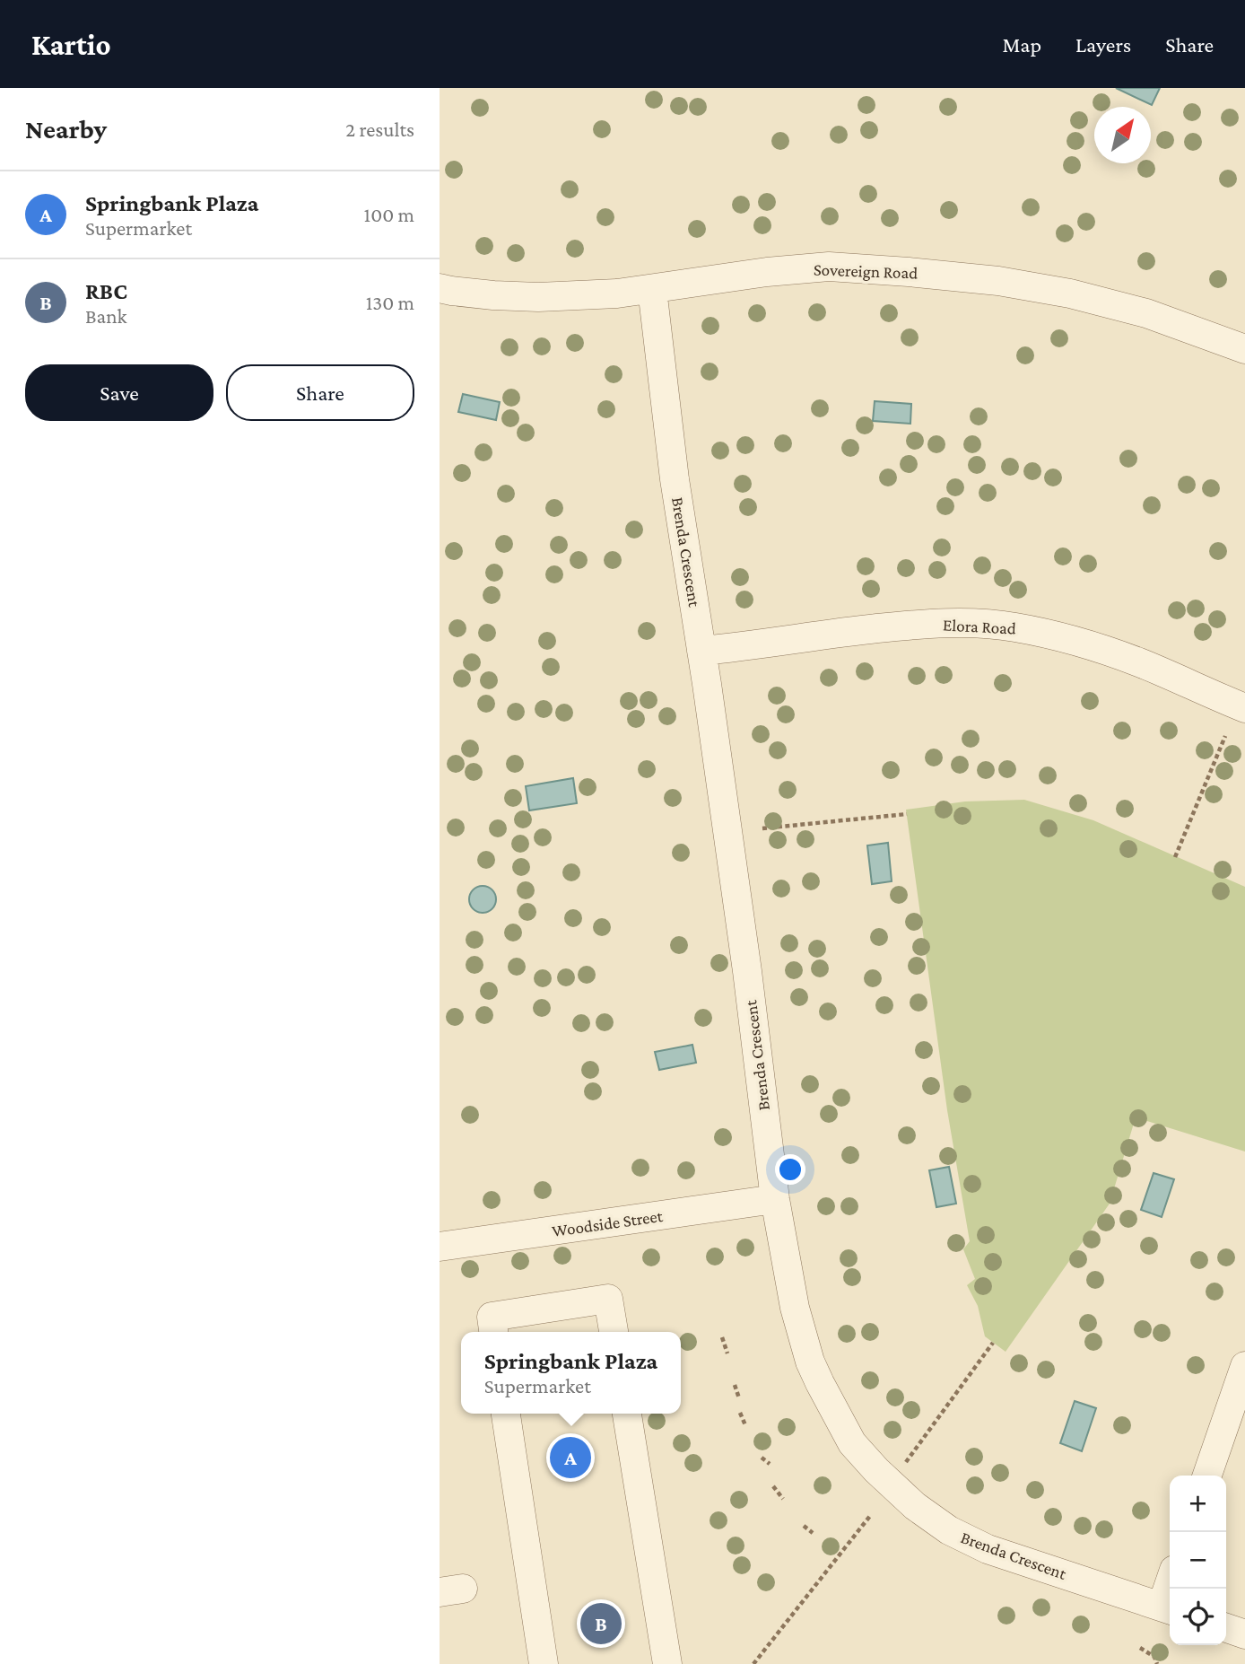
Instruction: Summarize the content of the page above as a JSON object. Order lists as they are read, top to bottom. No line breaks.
{"streets":{"street":["Sovereign Road","Brenda Crescent","Elora Road","Woodside Street"]},"crossings":[["Sovereign Road","Brenda Crescent"],["Brenda Crescent","Elora Road"],["Brenda Crescent","Woodside Street"]],"north":"top right","page":{"header":"Kartio","nav":["Map","Layers","Share"],"heading":["Nearby","2 results"],"list":[{"mark":"A","name":"Springbank Plaza","note":"Supermarket","value":"100 m"},{"mark":"B","name":"RBC","note":"Bank","value":"130 m"}],"buttons":["Save","Share"],"popup":["Springbank Plaza","Supermarket"],"pins":["A","B"],"map_buttons":["+","−"]}}
